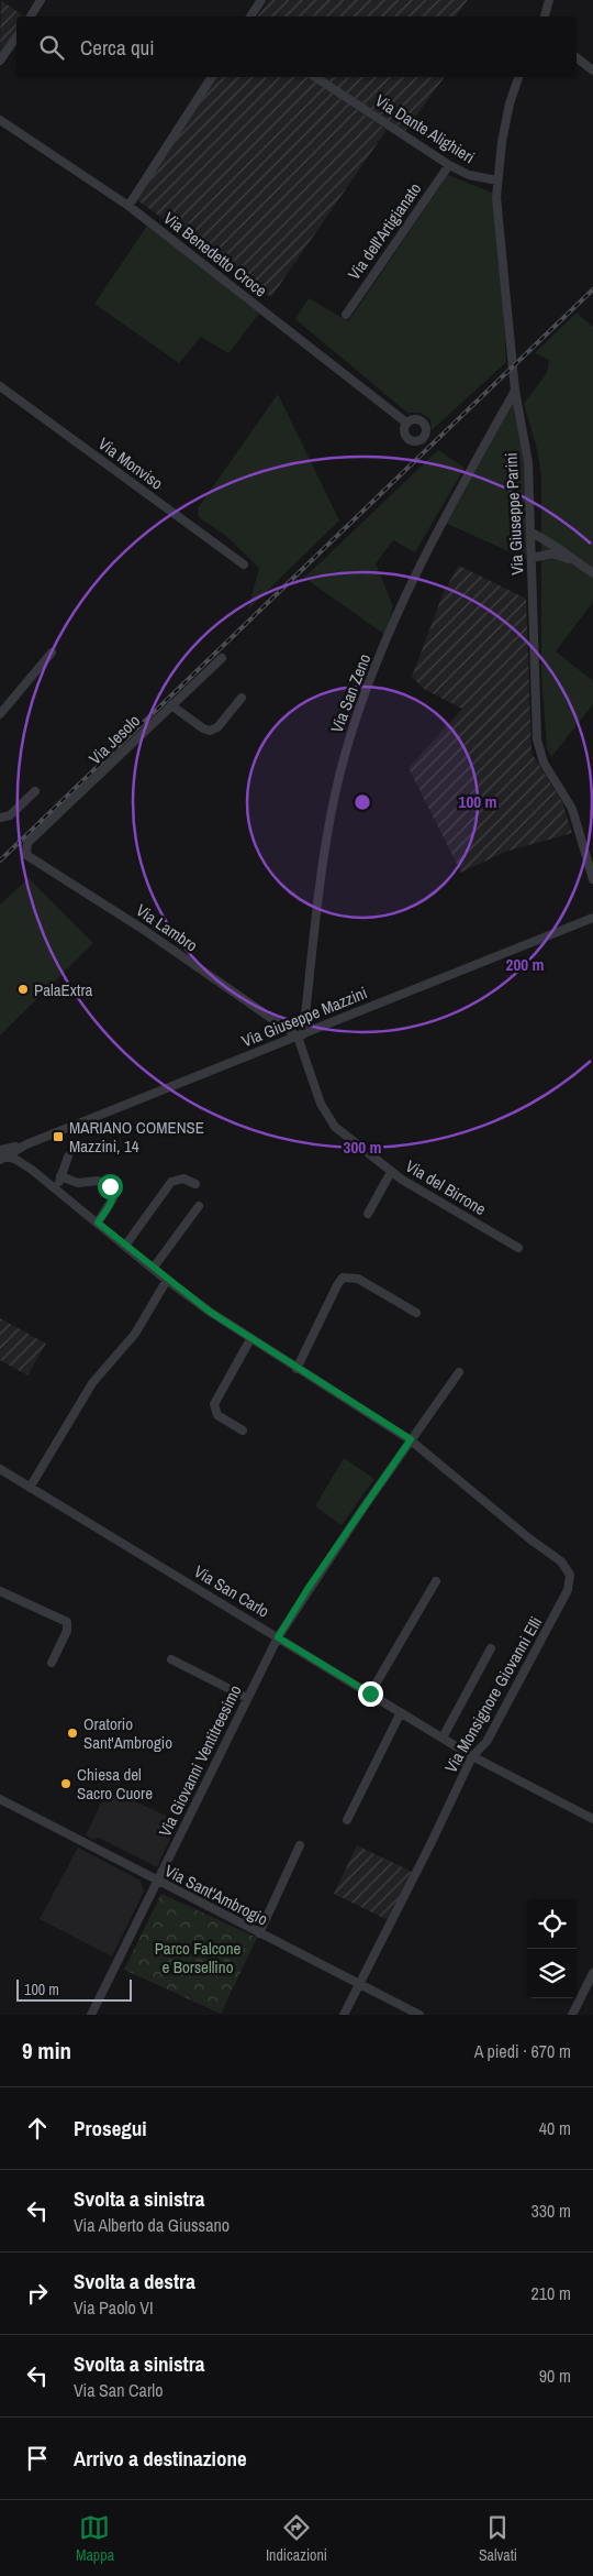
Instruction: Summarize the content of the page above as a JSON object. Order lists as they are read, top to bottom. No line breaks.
{"streets":{"street":["Via Dante Alighieri","Via dell'Artigianato","Via Benedetto Croce","Via Monviso","Via Giuseppe Parini","Via San Zeno","Via Jesolo","Via Lambro","Via Giuseppe Mazzini","Via del Birrone","Via San Carlo","Via Monsignore Giovanni Elli","Via Giovanni Ventitreesimo","Via Sant'Ambrogio"]},"crossings":[["Via Dante Alighieri","Via dell'Artigianato"],["Via Dante Alighieri","Via Giuseppe Parini"],["Via Giuseppe Parini","Via San Zeno"],["Via San Zeno","Via Lambro"],["Via San Zeno","Via Giuseppe Mazzini"],["Via San Zeno","Via del Birrone"],["Via Jesolo","Via Lambro"],["Via Lambro","Via Giuseppe Mazzini"],["Via Lambro","Via del Birrone"],["Via Giuseppe Mazzini","Via del Birrone"],["Via San Carlo","Via Monsignore Giovanni Elli"],["Via San Carlo","Via Giovanni Ventitreesimo"],["Via Monsignore Giovanni Elli","Via Giovanni Ventitreesimo"],["Via Monsignore Giovanni Elli","Via Sant'Ambrogio"],["Via Giovanni Ventitreesimo","Via Sant'Ambrogio"]],"parks":["Parco Falcone e Borsellino"],"places":{"other":["PalaExtra","Oratorio Sant'Ambrogio","Chiesa del Sacro Cuore"],"transit":["MARIANO COMENSE Mazzini, 14"]},"scale_bar":"100 m","page":{"search":"Cerca qui","scale":"100 m","heading":["9 min","A piedi · 670 m"],"list":[["Prosegui","40 m"],["Svolta a sinistra","Via Alberto da Giussano","330 m"],["Svolta a destra","Via Paolo VI","210 m"],["Svolta a sinistra","Via San Carlo","90 m"],"Arrivo a destinazione"],"nav":["Mappa","Indicazioni","Salvati"]},"rings":["100 m","200 m","300 m"]}
